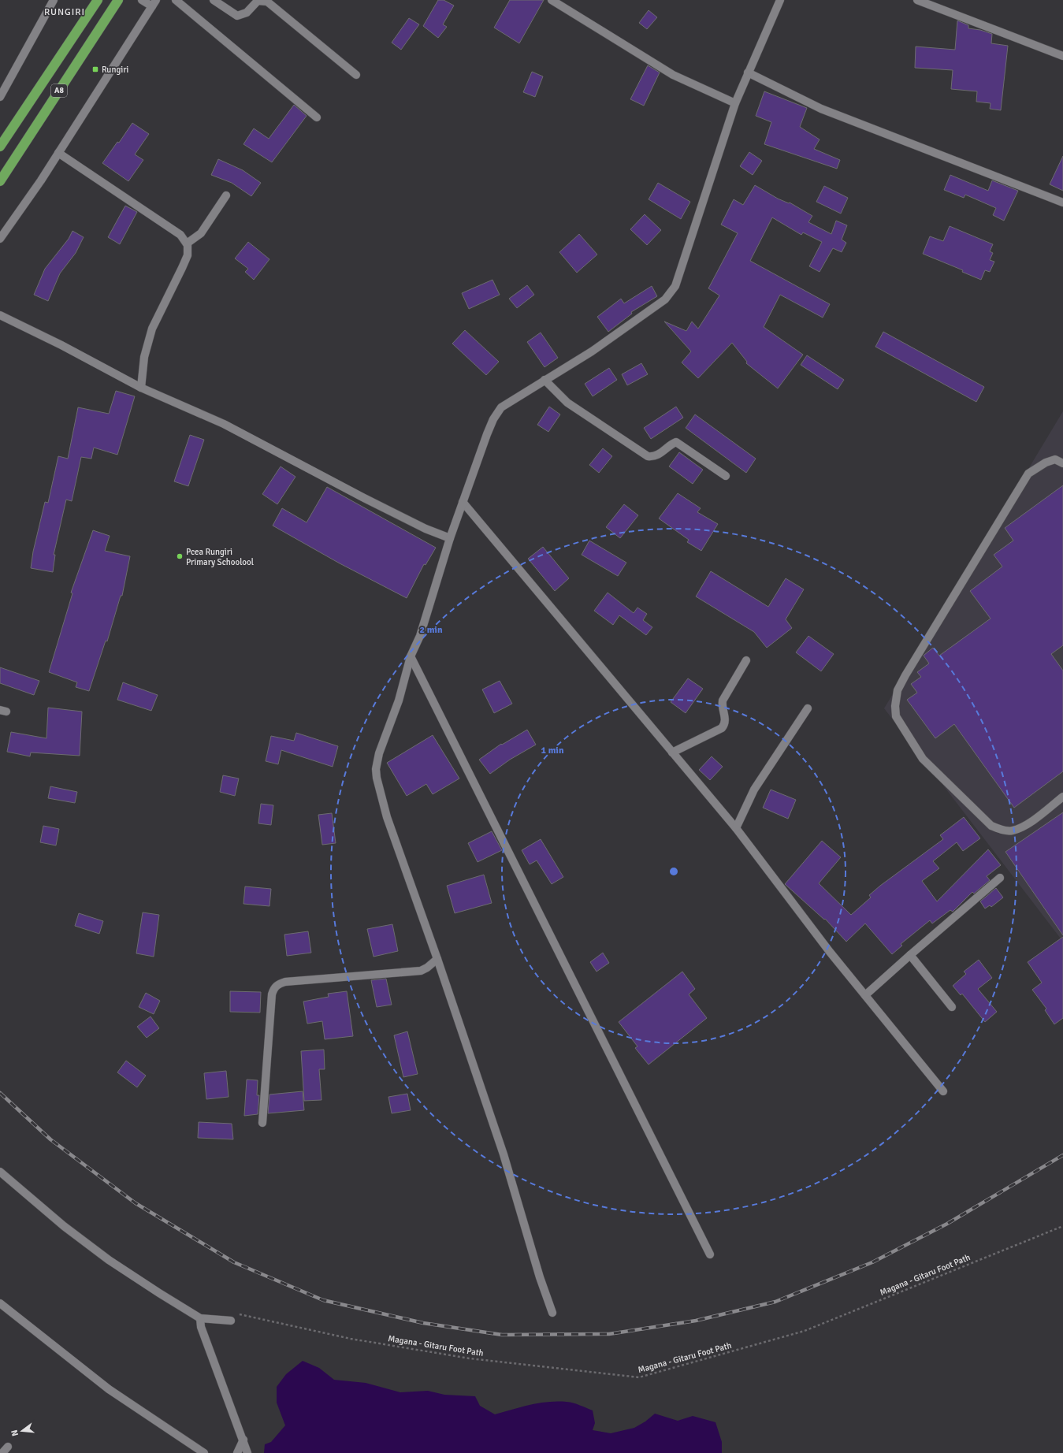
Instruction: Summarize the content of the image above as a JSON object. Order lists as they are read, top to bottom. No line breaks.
{"streets":{"highway":["A8"],"path":["Magana - Gitaru Foot Path"]},"districts":["RUNGIRI"],"places":{"transit":["Rungiri"],"other":["Pcea Rungiri Primary Schoolool"]},"north":"left","rings":["2 min","1 min"]}
